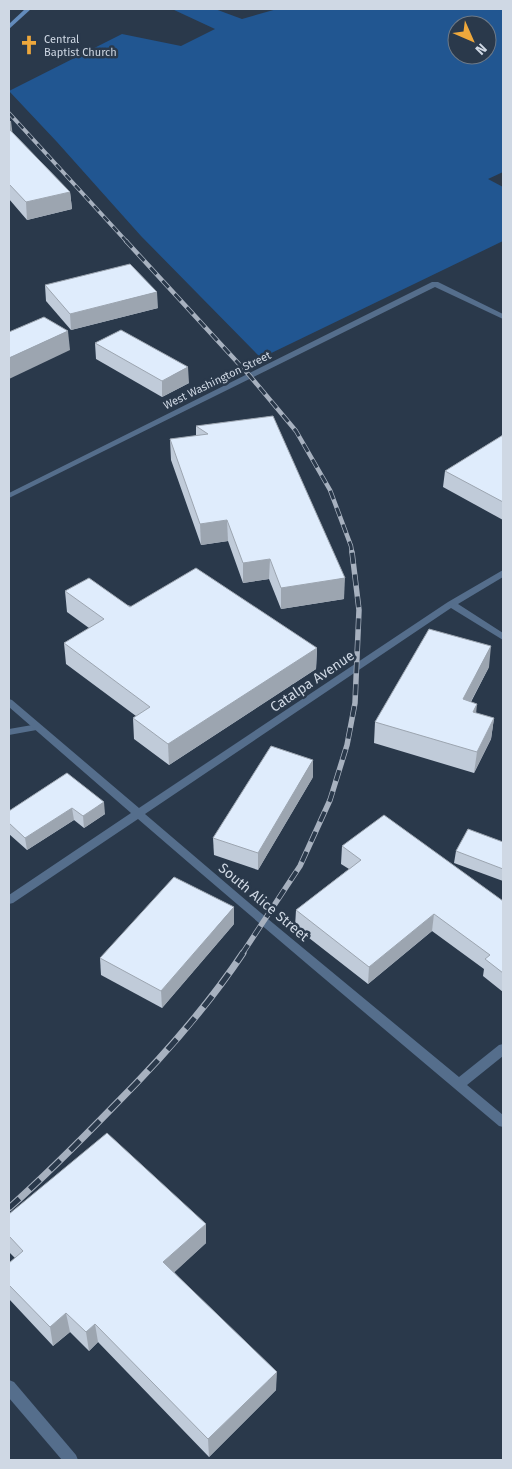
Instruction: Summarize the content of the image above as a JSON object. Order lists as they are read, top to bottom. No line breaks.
{"streets":{"street":["West Washington Street","Catalpa Avenue","South Alice Street"]},"crossings":[["Catalpa Avenue","South Alice Street"]],"places":{"church":["Central Baptist Church"]},"north":"bottom right"}
